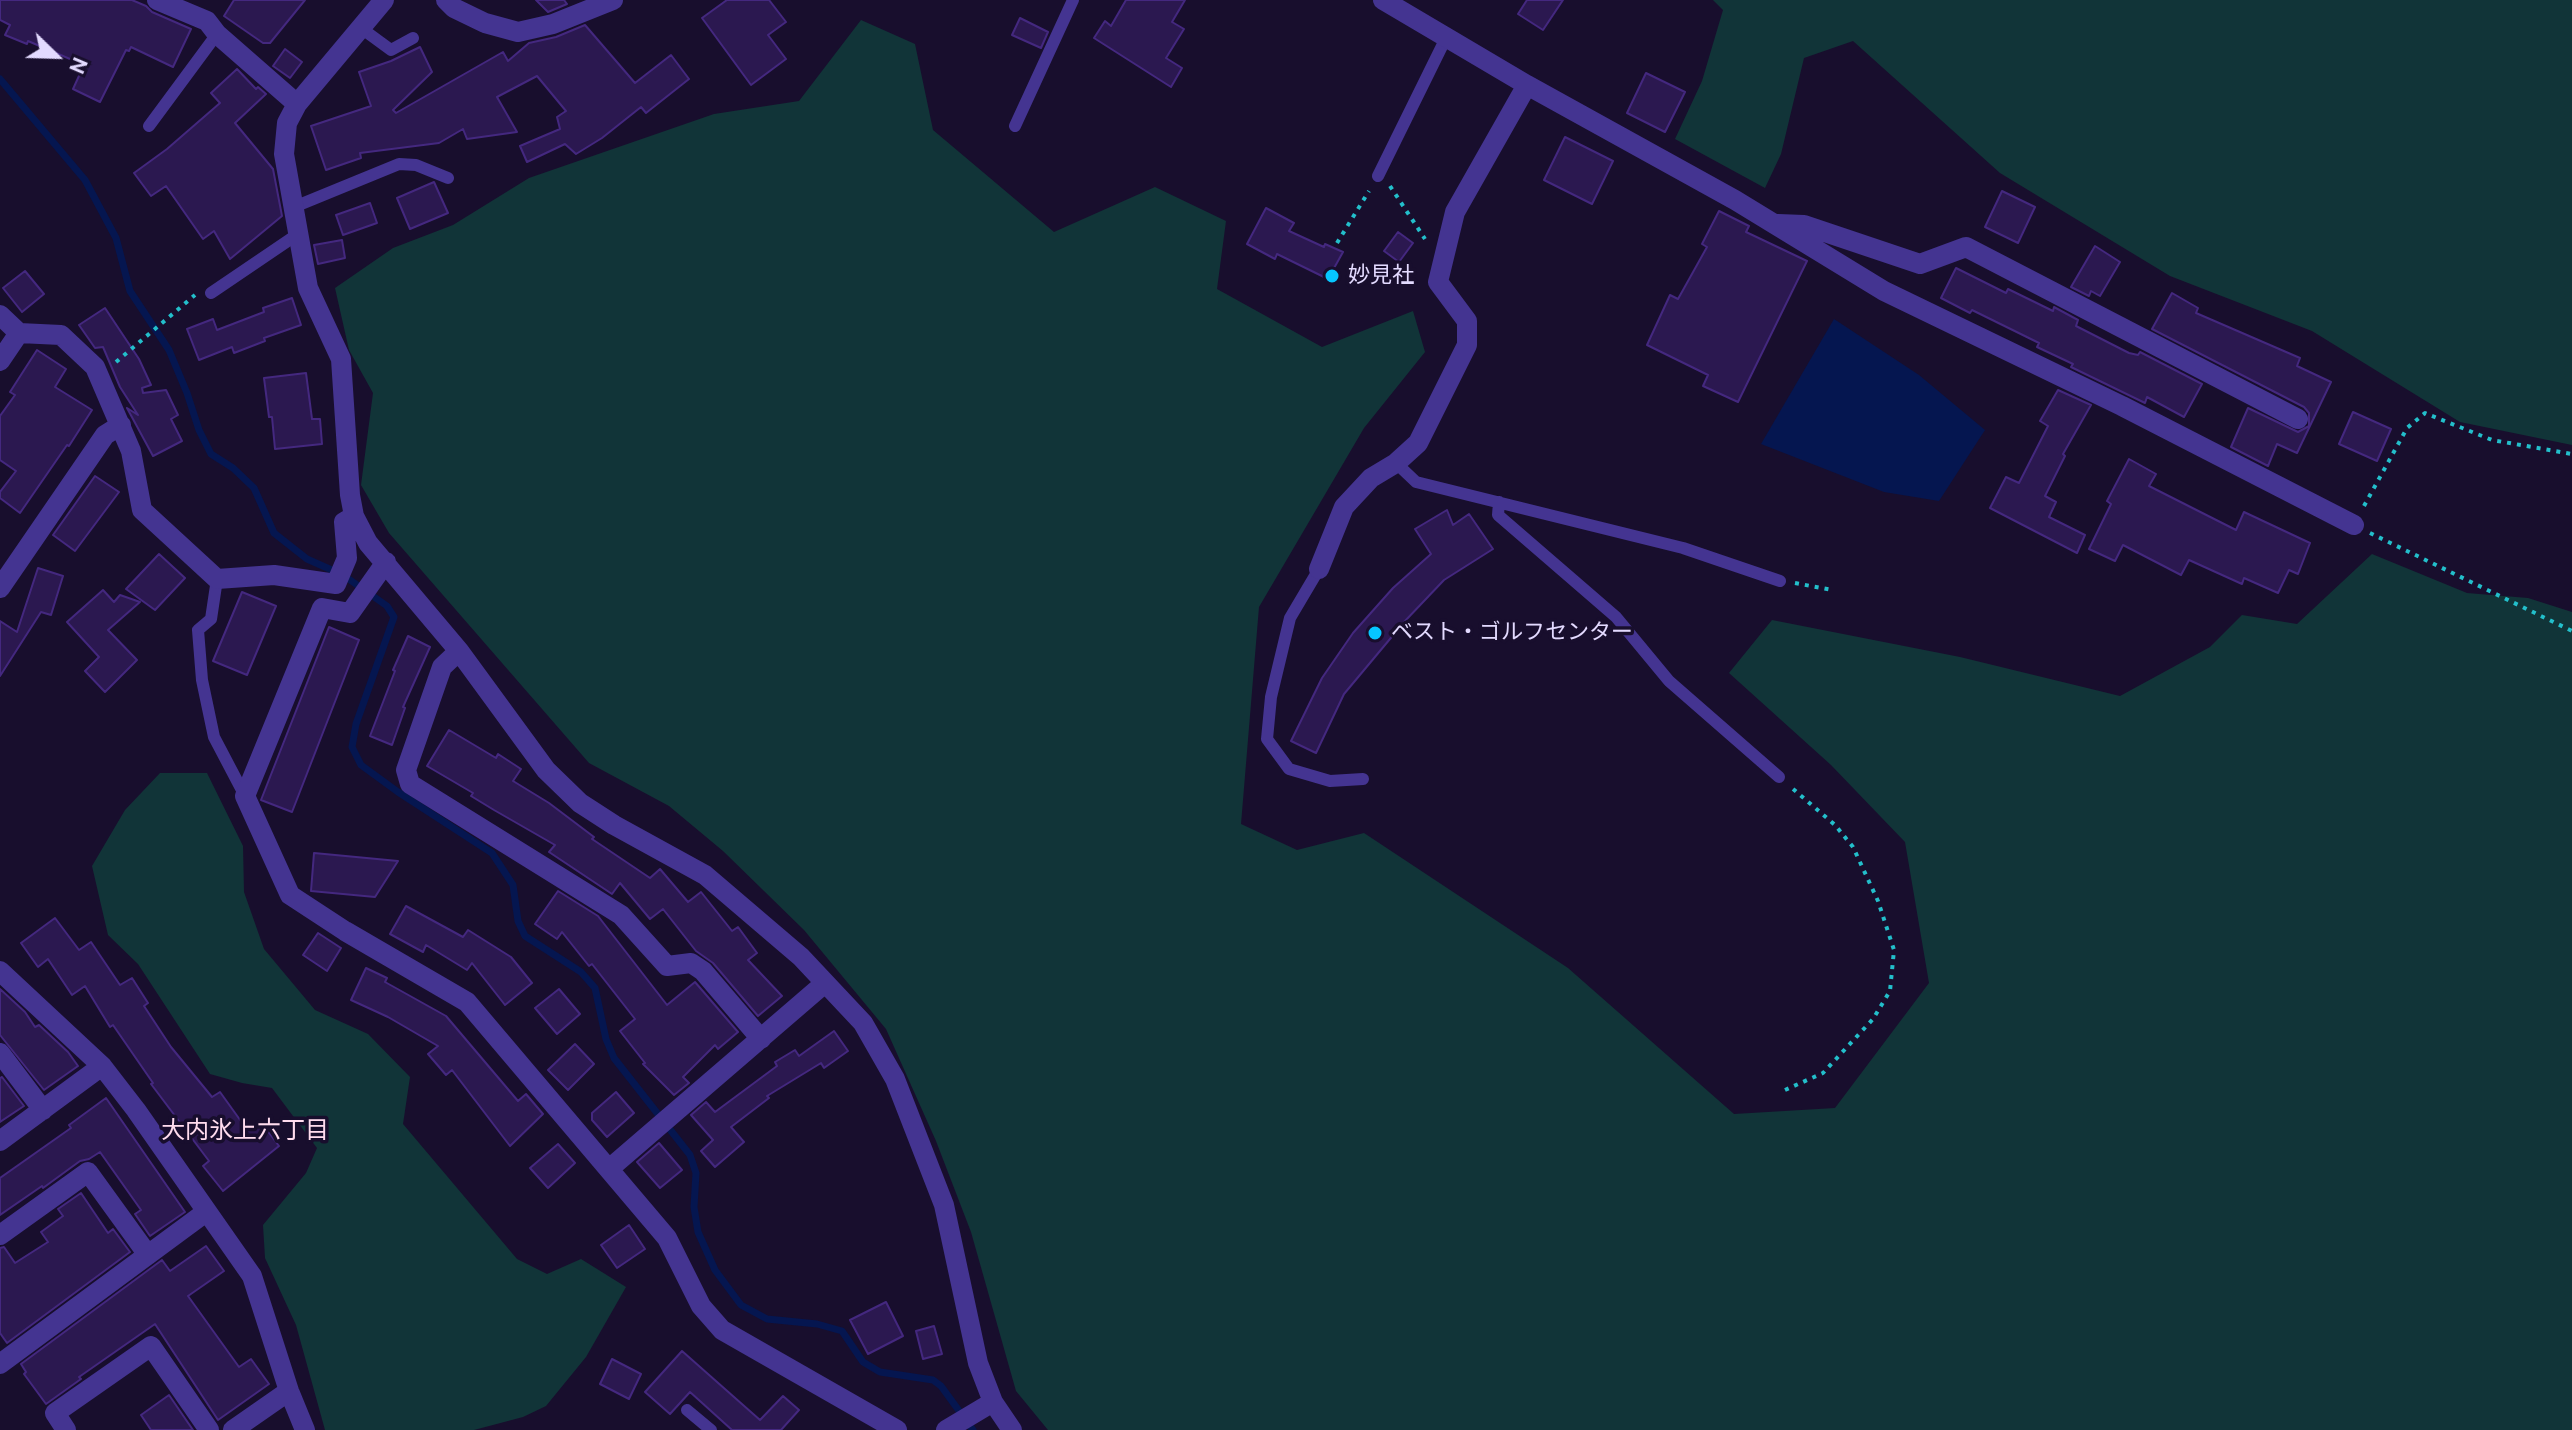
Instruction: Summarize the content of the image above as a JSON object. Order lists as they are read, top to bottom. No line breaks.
{"districts":["大内氷上六丁目"],"places":["妙見社","ベスト・ゴルフセンター"],"north":"bottom right"}
